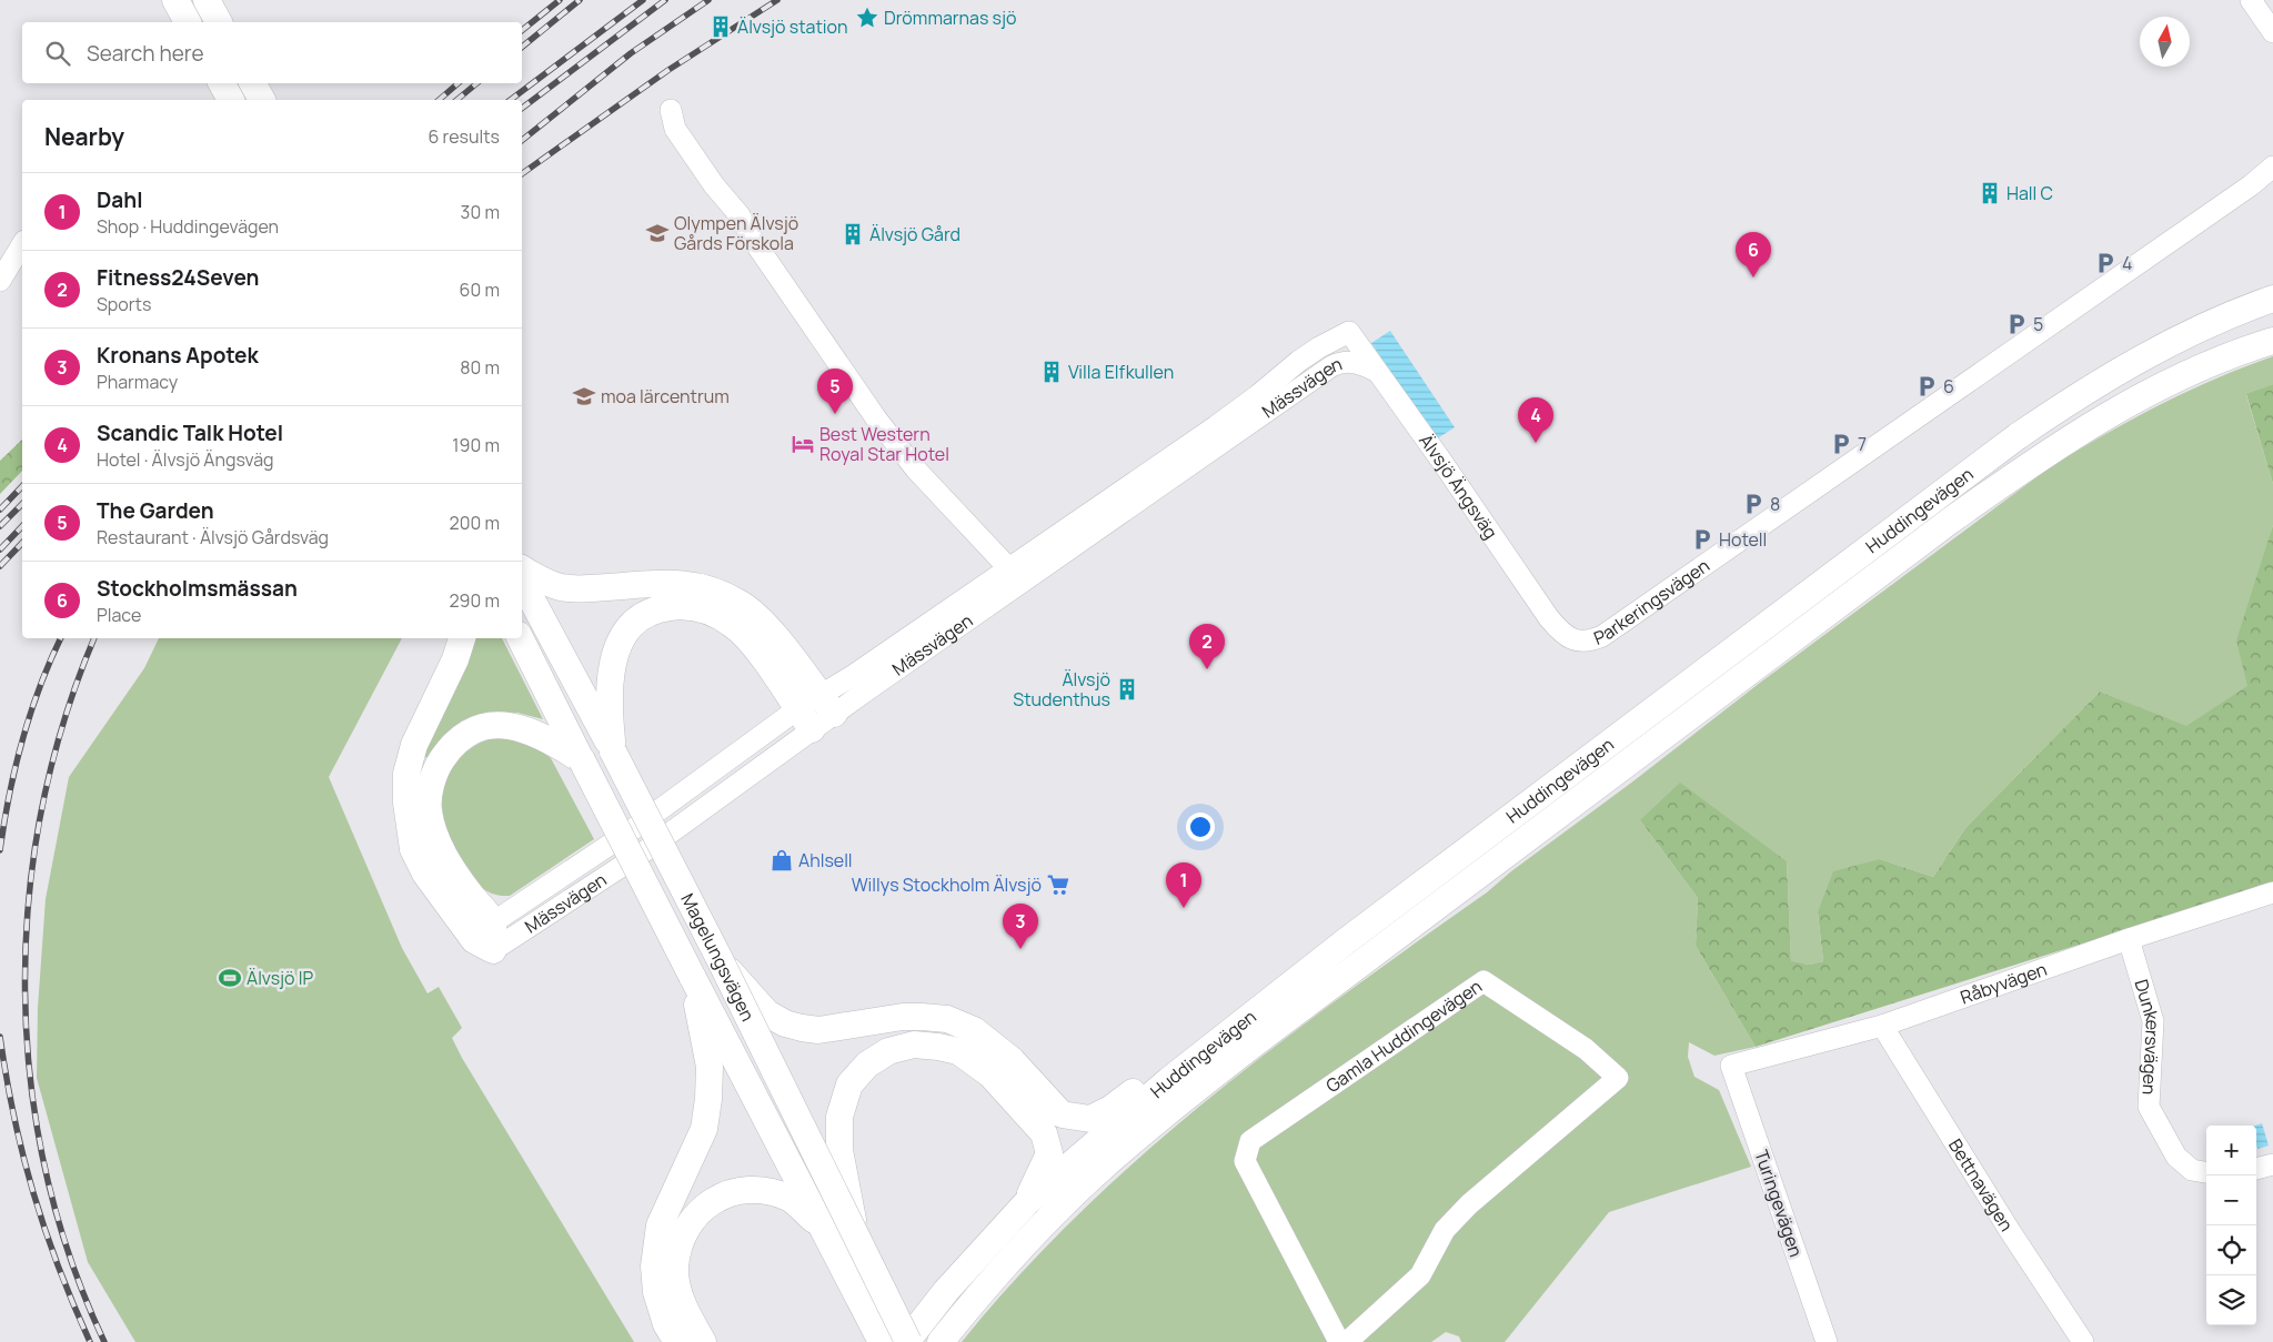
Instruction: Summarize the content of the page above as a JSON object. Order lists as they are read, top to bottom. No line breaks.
{"streets":{"main road":["Huddingevägen","Magelungsvägen"],"street":["Mässvägen","Älvsjö Ängsväg","Parkeringsvägen","Råbyvägen","Dunkersvägen","Gamla Huddingevägen","Bettnavägen","Turingevägen"]},"crossings":[["Mässvägen","Älvsjö Ängsväg"],["Älvsjö Ängsväg","Parkeringsvägen"],["Huddingevägen","Magelungsvägen"],["Råbyvägen","Dunkersvägen"],["Råbyvägen","Bettnavägen"],["Råbyvägen","Turingevägen"]],"places":{"place":["Drömmarnas sjö"],"building":["Älvsjö station","Hall C","Älvsjö Gård","Villa Elfkullen","Älvsjö Studenthus"],"school or university":["Olympen Älvsjö Gårds Förskola","moa lärcentrum"],"parking":["4","5","6","7","8","Hotell"],"hotel":["Best Western Royal Star Hotel"],"shop":["Ahlsell"],"supermarket":["Willys Stockholm Älvsjö"],"sports":["Älvsjö IP"]},"north":"top","page":{"search":"Search here","heading":["Nearby","6 results"],"list":[{"mark":"1","name":"Dahl","note":"Shop · Huddingevägen","value":"30 m"},{"mark":"2","name":"Fitness24Seven","note":"Sports","value":"60 m"},{"mark":"3","name":"Kronans Apotek","note":"Pharmacy","value":"80 m"},{"mark":"4","name":"Scandic Talk Hotel","note":"Hotel · Älvsjö Ängsväg","value":"190 m"},{"mark":"5","name":"The Garden","note":"Restaurant · Älvsjö Gårdsväg","value":"200 m"},{"mark":"6","name":"Stockholmsmässan","note":"Place","value":"290 m"}],"pins":["6","5","4","2","1","3"],"map_buttons":["+","−"]}}
